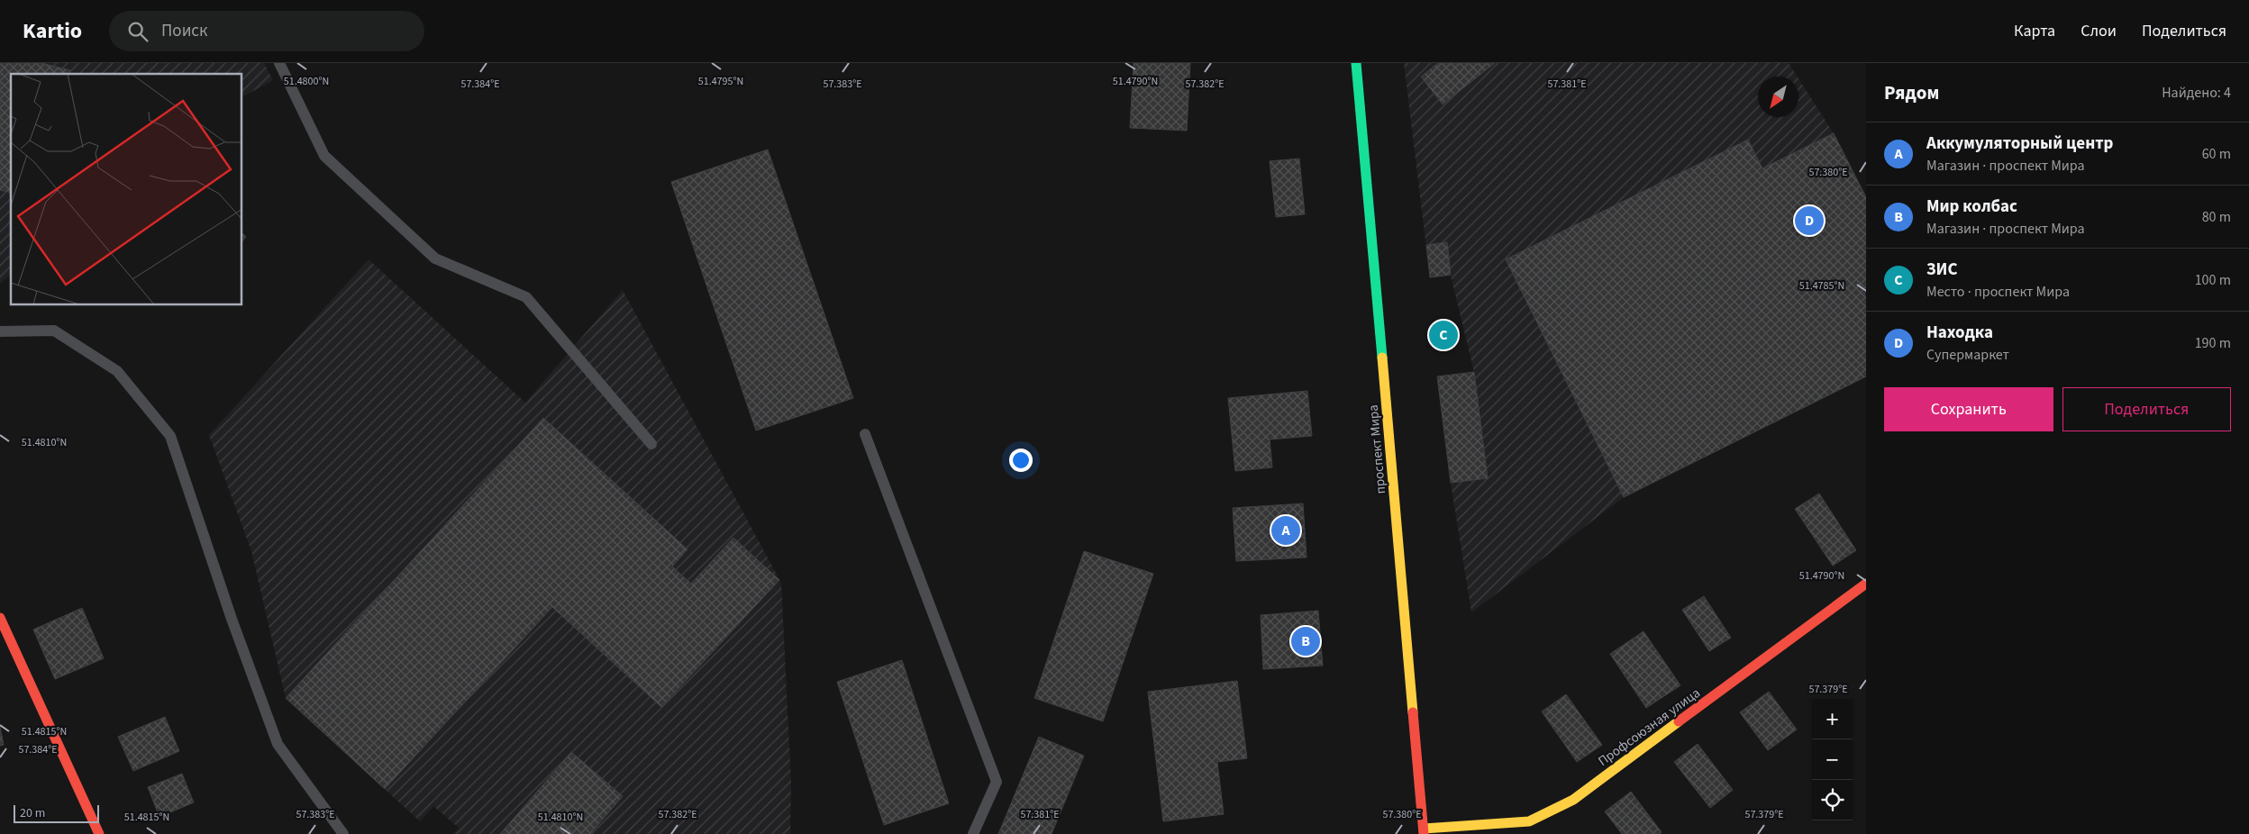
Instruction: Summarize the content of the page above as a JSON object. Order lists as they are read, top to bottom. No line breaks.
{"streets":{"main road":["проспект Мира","Профсоюзная улица"]},"crossings":[["проспект Мира","Профсоюзная улица"]],"scale_bar":"20 m","north":"bottom left","page":{"header":"Kartio","search":"Поиск","nav":["Карта","Слои","Поделиться"],"heading":["Рядом","Найдено: 4"],"list":[{"mark":"A","name":"Аккумуляторный центр","note":"Магазин · проспект Мира","value":"60 m"},{"mark":"B","name":"Мир колбас","note":"Магазин · проспект Мира","value":"80 m"},{"mark":"C","name":"ЗИС","note":"Место · проспект Мира","value":"100 m"},{"mark":"D","name":"Находка","note":"Супермаркет","value":"190 m"}],"pins":["D","C","A","B"],"buttons":["Сохранить","Поделиться"],"map_buttons":["+","−"],"scale":"20 m"},"coordinates":["51.4800°N","51.4795°N","51.4790°N","57.384°E","57.383°E","57.382°E","57.381°E","57.380°E","51.4785°N","51.4810°N","57.379°E","51.4815°N"]}
